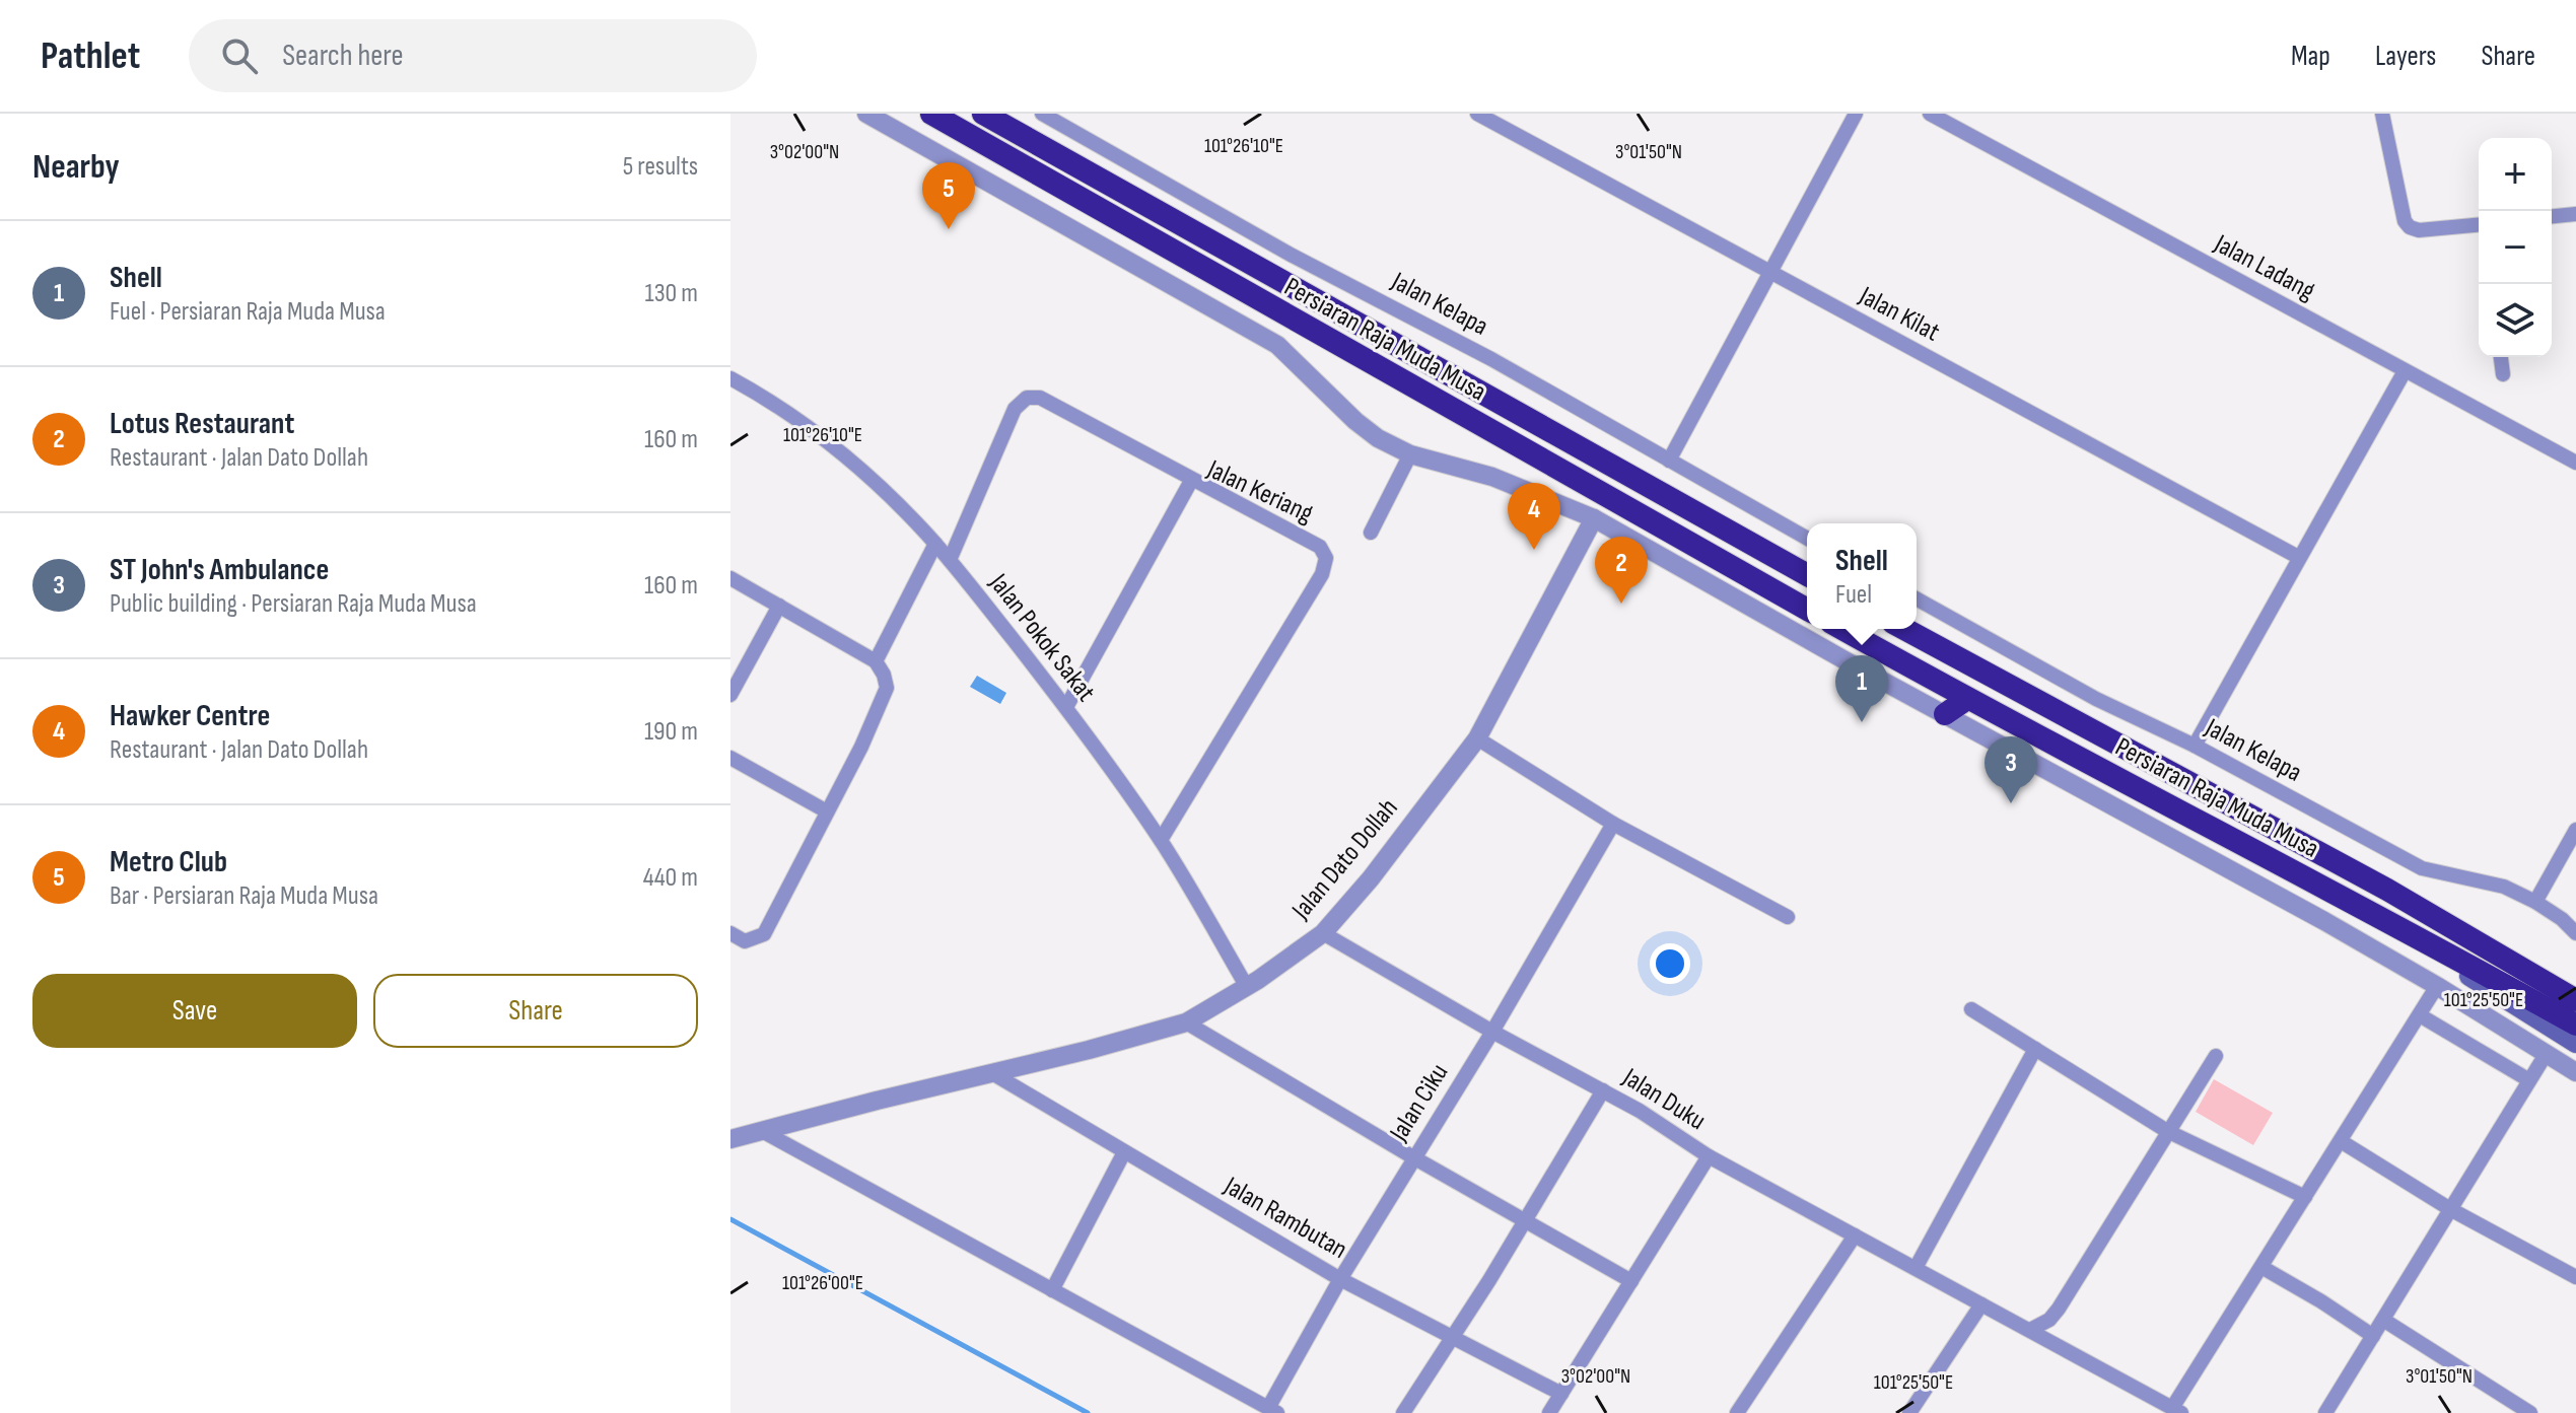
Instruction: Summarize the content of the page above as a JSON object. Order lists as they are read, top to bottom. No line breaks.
{"streets":{"highway":["Persiaran Raja Muda Musa"],"street":["Jalan Ladang","Jalan Kelapa","Jalan Kilat","Jalan Keriang","Jalan Pokok Sakat","Jalan Dato Dollah","Jalan Duku","Jalan Ciku","Jalan Rambutan"]},"crossings":[["Jalan Keriang","Jalan Pokok Sakat"],["Jalan Pokok Sakat","Jalan Dato Dollah"],["Jalan Dato Dollah","Jalan Duku"],["Jalan Dato Dollah","Jalan Rambutan"],["Jalan Duku","Jalan Ciku"],["Jalan Ciku","Jalan Rambutan"]],"page":{"header":"Pathlet","search":"Search here","nav":["Map","Layers","Share"],"heading":["Nearby","5 results"],"map_buttons":["+","−"],"pins":["5","4","2","1","3"],"list":[{"mark":"1","name":"Shell","note":"Fuel · Persiaran Raja Muda Musa","value":"130 m"},{"mark":"2","name":"Lotus Restaurant","note":"Restaurant · Jalan Dato Dollah","value":"160 m"},{"mark":"3","name":"ST John's Ambulance","note":"Public building · Persiaran Raja Muda Musa","value":"160 m"},{"mark":"4","name":"Hawker Centre","note":"Restaurant · Jalan Dato Dollah","value":"190 m"},{"mark":"5","name":"Metro Club","note":"Bar · Persiaran Raja Muda Musa","value":"440 m"}],"popup":["Shell","Fuel"],"buttons":["Save","Share"]},"coordinates":["101°26'10\"E","3°02'00\"N","3°01'50\"N","101°25'50\"E","101°26'00\"E"]}
